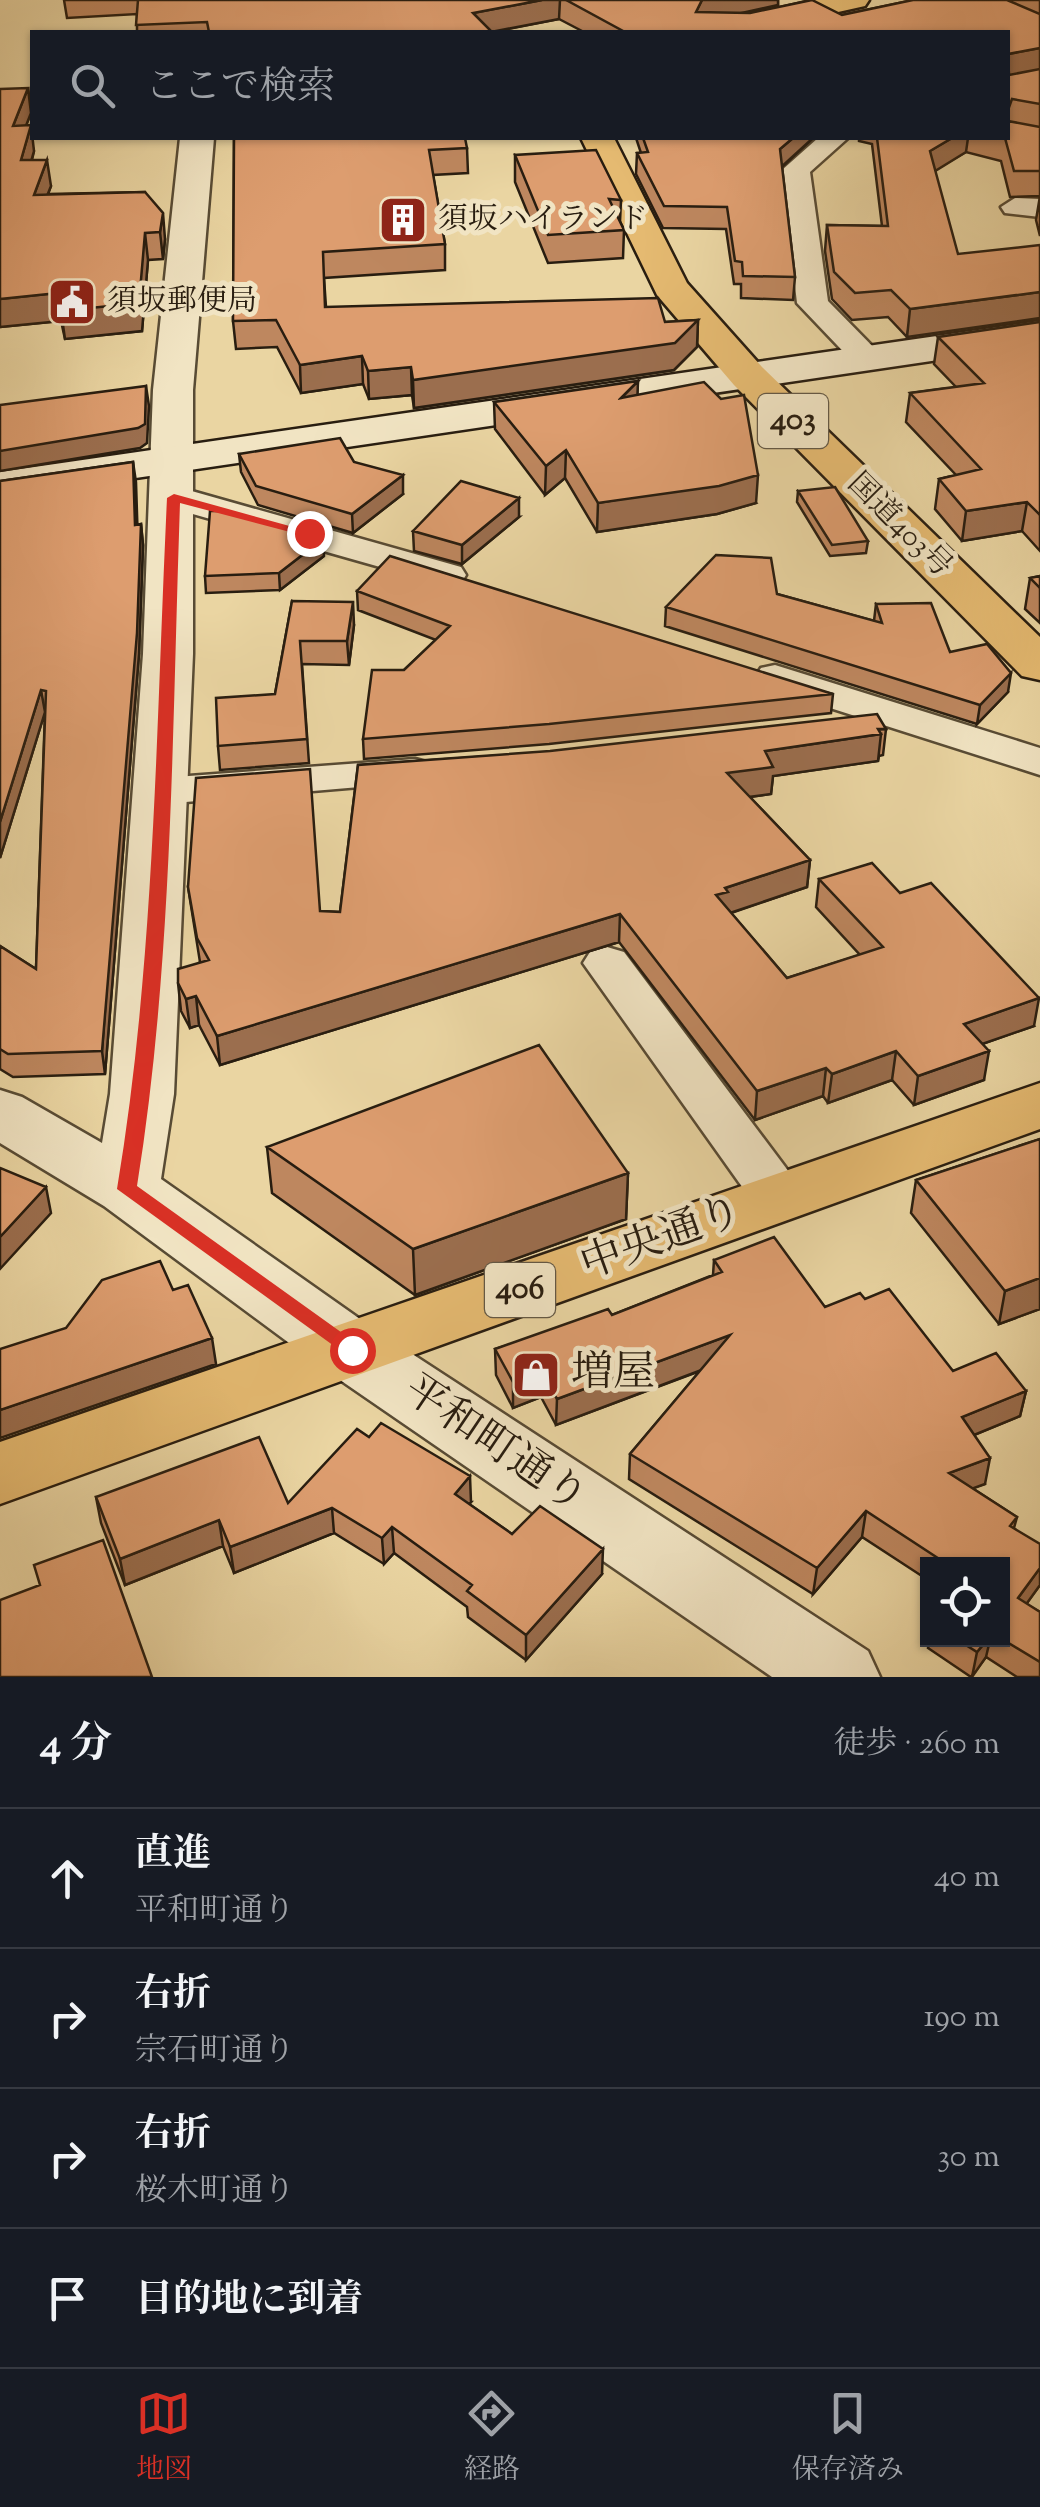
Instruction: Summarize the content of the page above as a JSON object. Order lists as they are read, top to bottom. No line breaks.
{"streets":{"highway":["403","国道403号","中央通り","406"],"street":["平和町通り"]},"crossings":[["中央通り","平和町通り"]],"places":{"building":["須坂ハイランド"],"public building":["須坂郵便局"],"shop":["増屋"]},"page":{"search":"ここで検索","heading":["4 分","徒歩 · 260 m"],"list":[["直進","平和町通り","40 m"],["右折","宗石町通り","190 m"],["右折","桜木町通り","30 m"],"目的地に到着"],"nav":["地図","経路","保存済み"]}}
